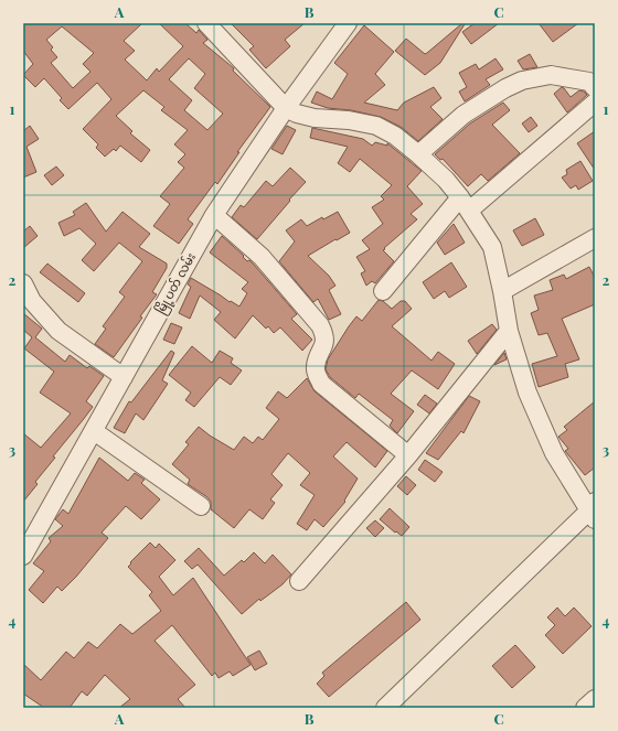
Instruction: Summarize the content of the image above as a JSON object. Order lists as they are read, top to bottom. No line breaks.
{"streets":{"street":["မြို့ပတ် လမ်း"]},"grid":{"columns":["A","B","C"],"rows":["1","2","3","4"]}}
